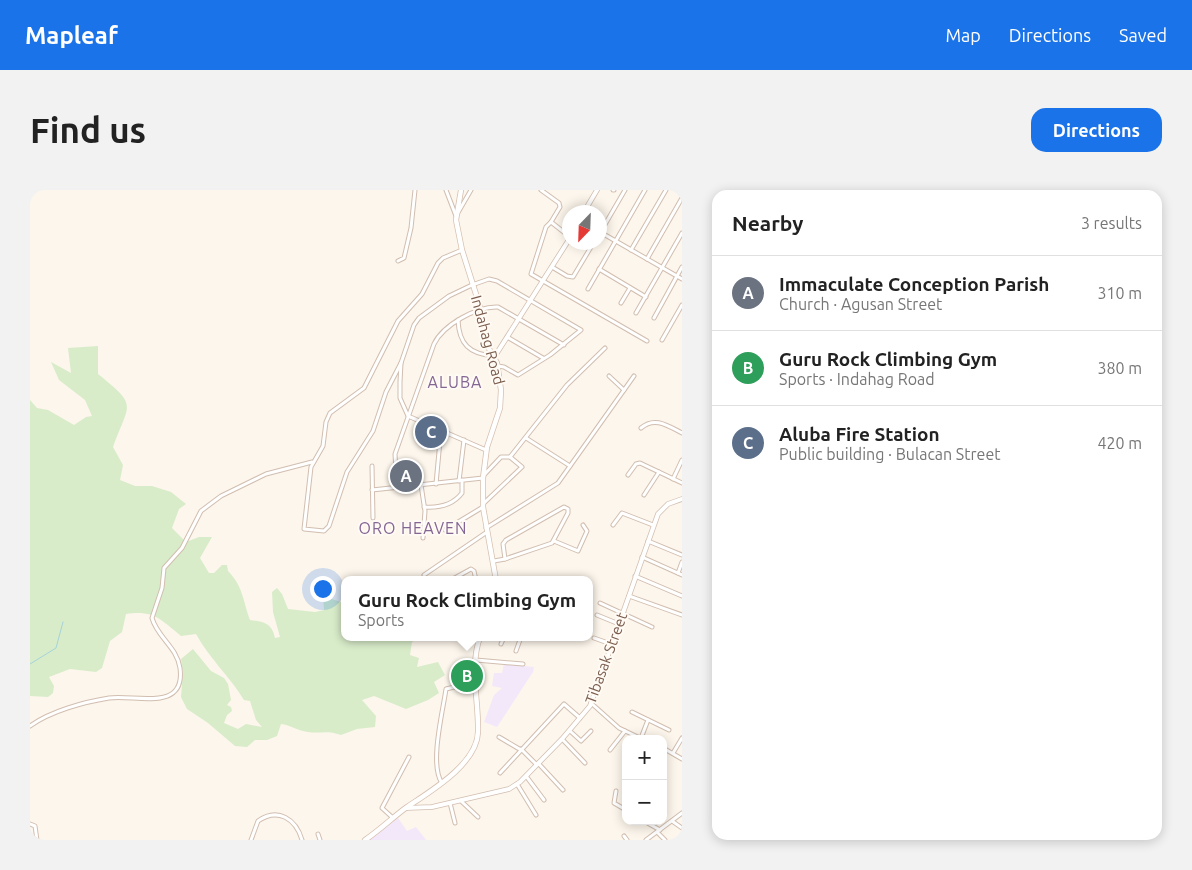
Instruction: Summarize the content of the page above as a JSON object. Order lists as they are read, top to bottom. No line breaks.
{"streets":{"main road":["Indahag Road"],"street":["Tibasak Street"]},"districts":["ALUBA","ORO HEAVEN"],"north":"bottom left","page":{"header":"Mapleaf","nav":["Map","Directions","Saved"],"buttons":"Directions","title":"Find us","heading":["Nearby","3 results"],"list":[{"mark":"A","name":"Immaculate Conception Parish","note":"Church · Agusan Street","value":"310 m"},{"mark":"B","name":"Guru Rock Climbing Gym","note":"Sports · Indahag Road","value":"380 m"},{"mark":"C","name":"Aluba Fire Station","note":"Public building · Bulacan Street","value":"420 m"}],"pins":["C","A","B"],"popup":["Guru Rock Climbing Gym","Sports"],"map_buttons":["+","−"]}}
